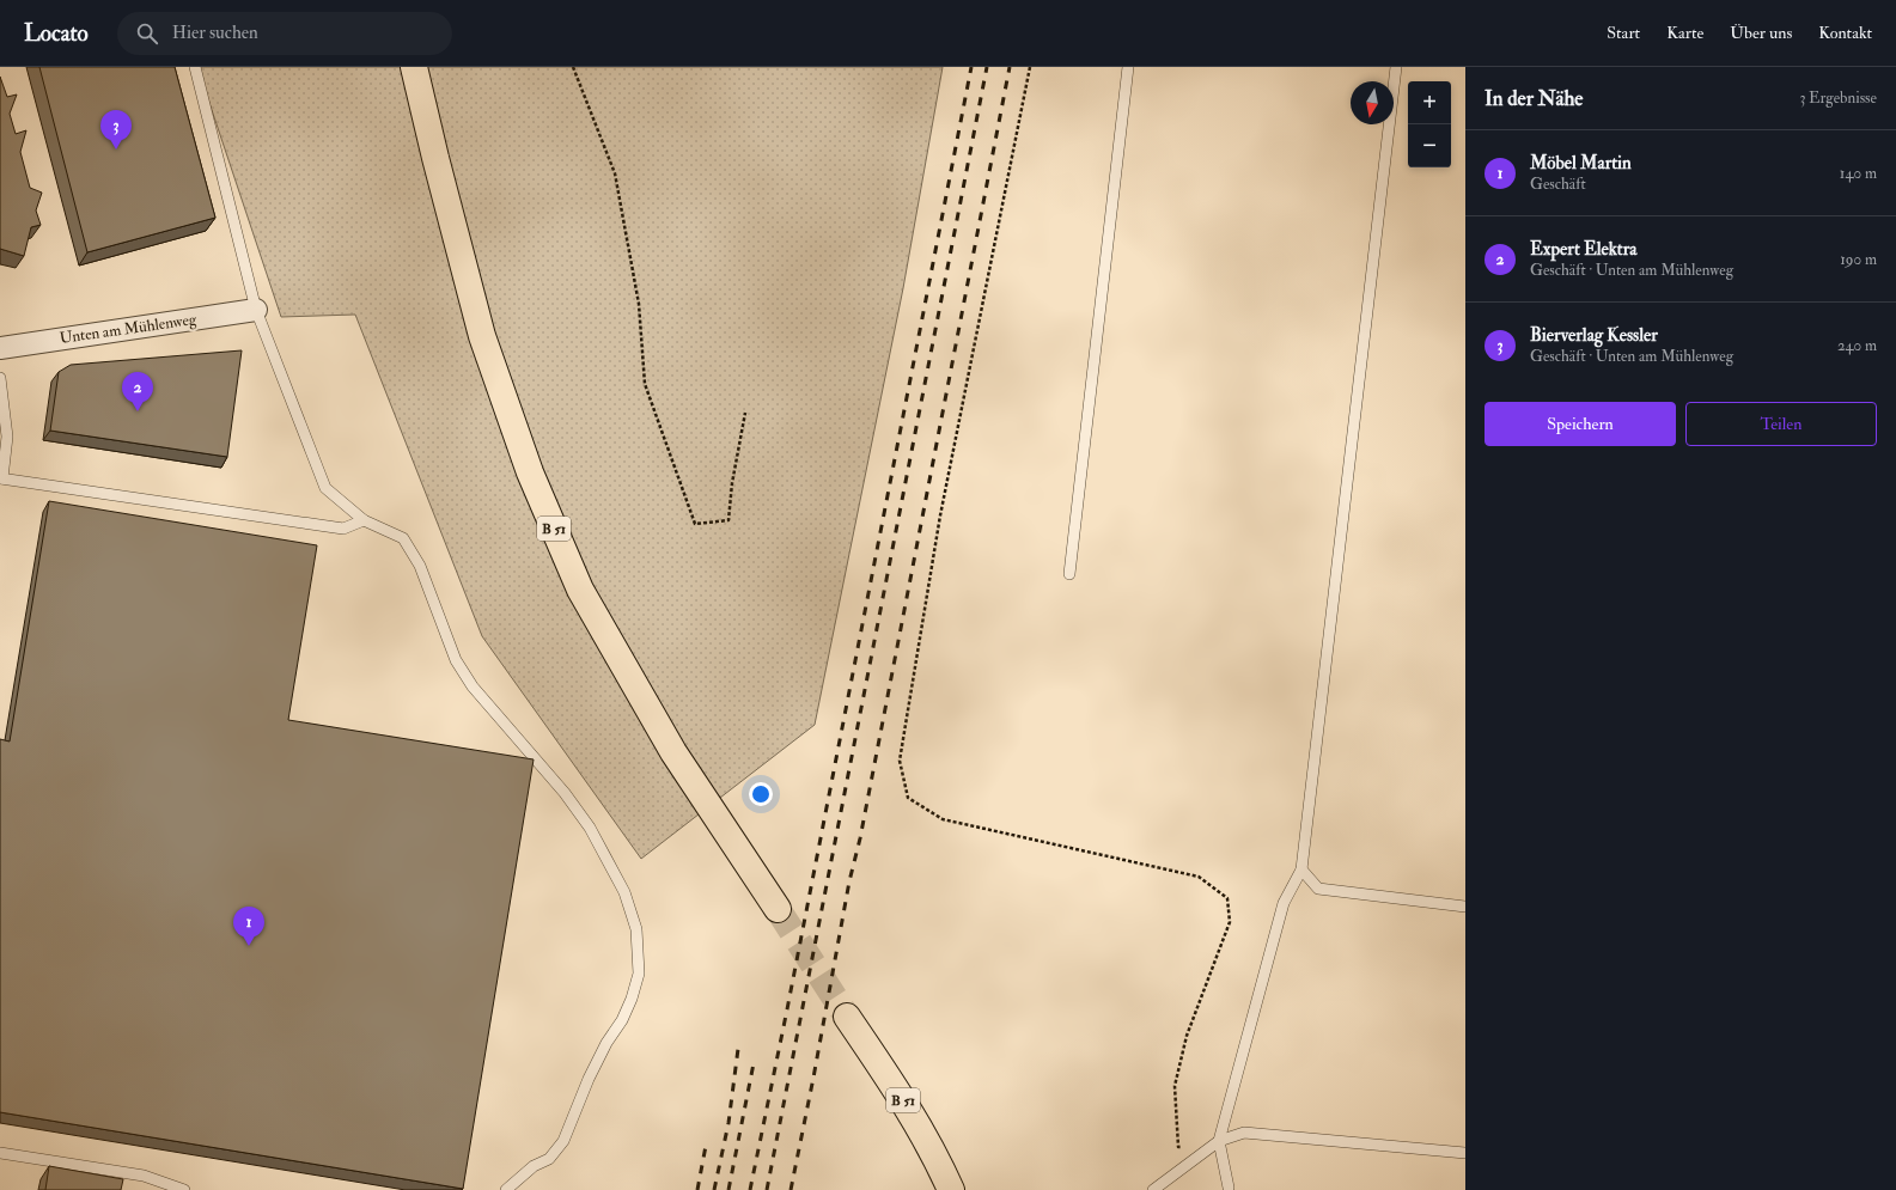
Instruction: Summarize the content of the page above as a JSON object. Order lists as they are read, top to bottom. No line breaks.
{"streets":{"highway":["B 51"],"street":["Unten am Mühlenweg"]},"north":"bottom","page":{"header":"Locato","search":"Hier suchen","nav":["Start","Karte","Über uns","Kontakt"],"heading":["In der Nähe","3 Ergebnisse"],"map_buttons":["+","−"],"pins":["3","2","1"],"list":[{"mark":"1","name":"Möbel Martin","note":"Geschäft","value":"140 m"},{"mark":"2","name":"Expert Elektra","note":"Geschäft · Unten am Mühlenweg","value":"190 m"},{"mark":"3","name":"Bierverlag Kessler","note":"Geschäft · Unten am Mühlenweg","value":"240 m"}],"buttons":["Speichern","Teilen"]}}
